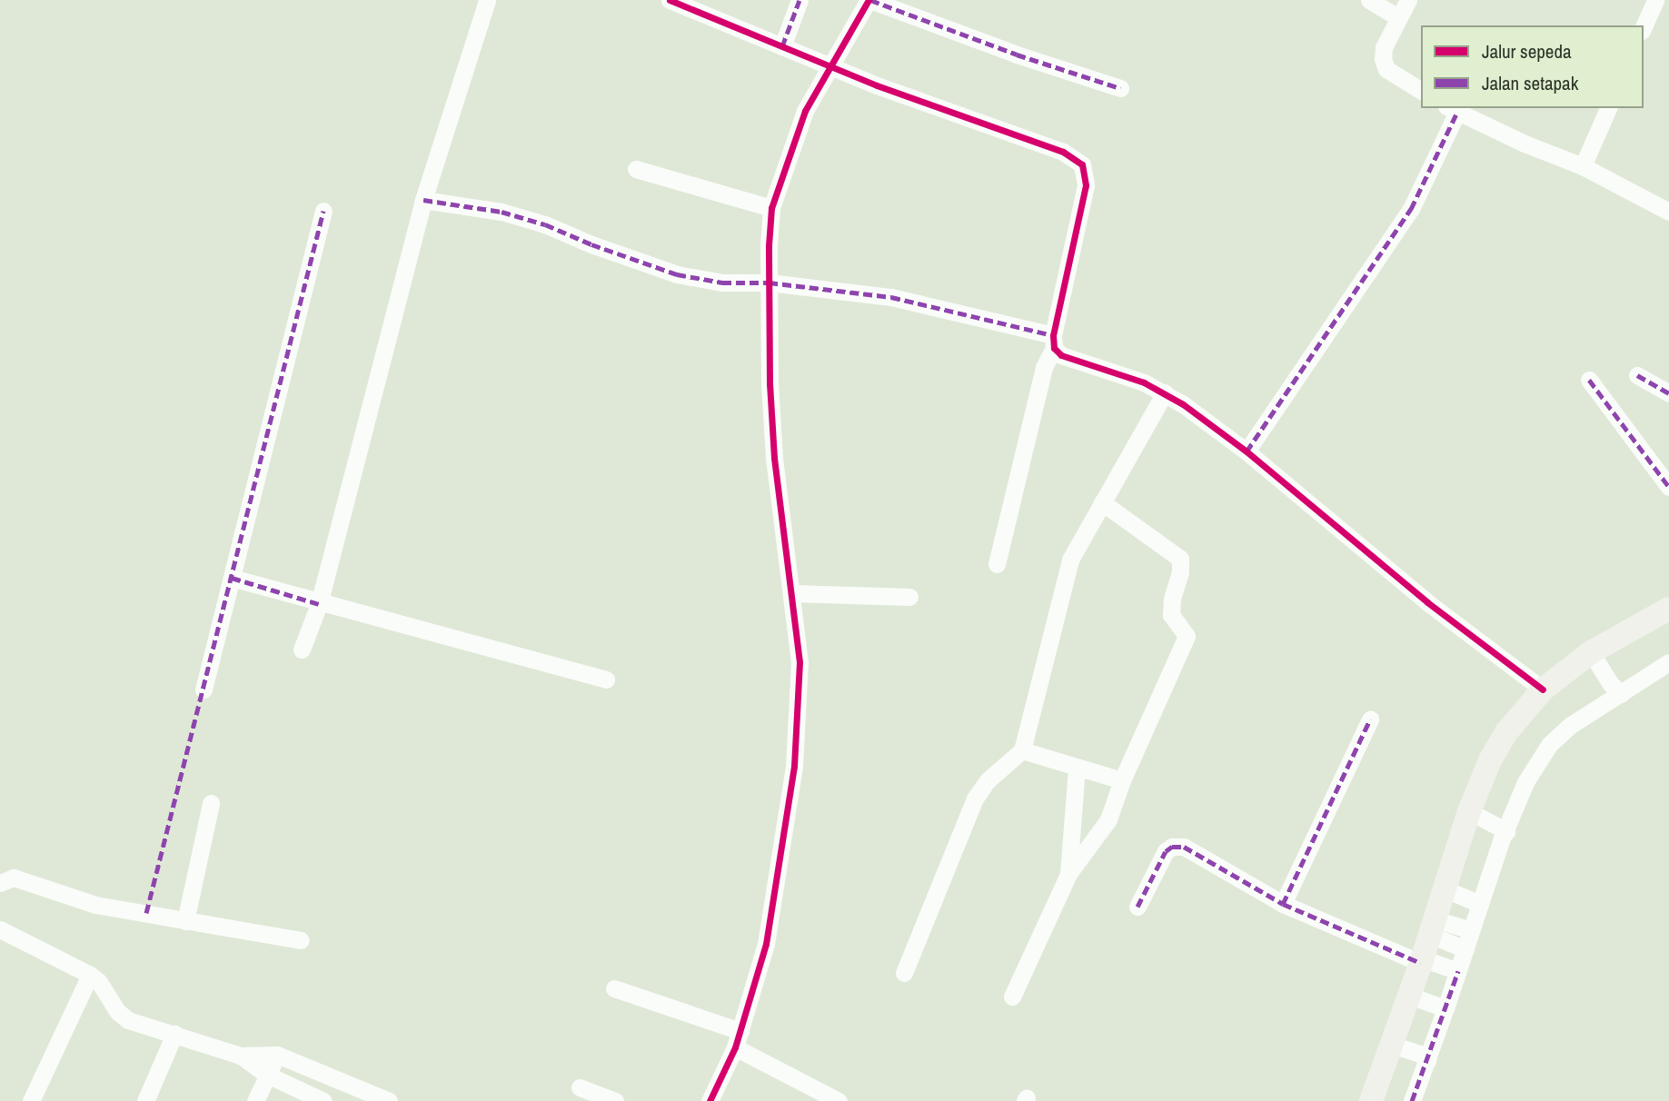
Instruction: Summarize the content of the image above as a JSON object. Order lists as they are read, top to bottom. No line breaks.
{"legend":["Jalur sepeda","Jalan setapak"]}
